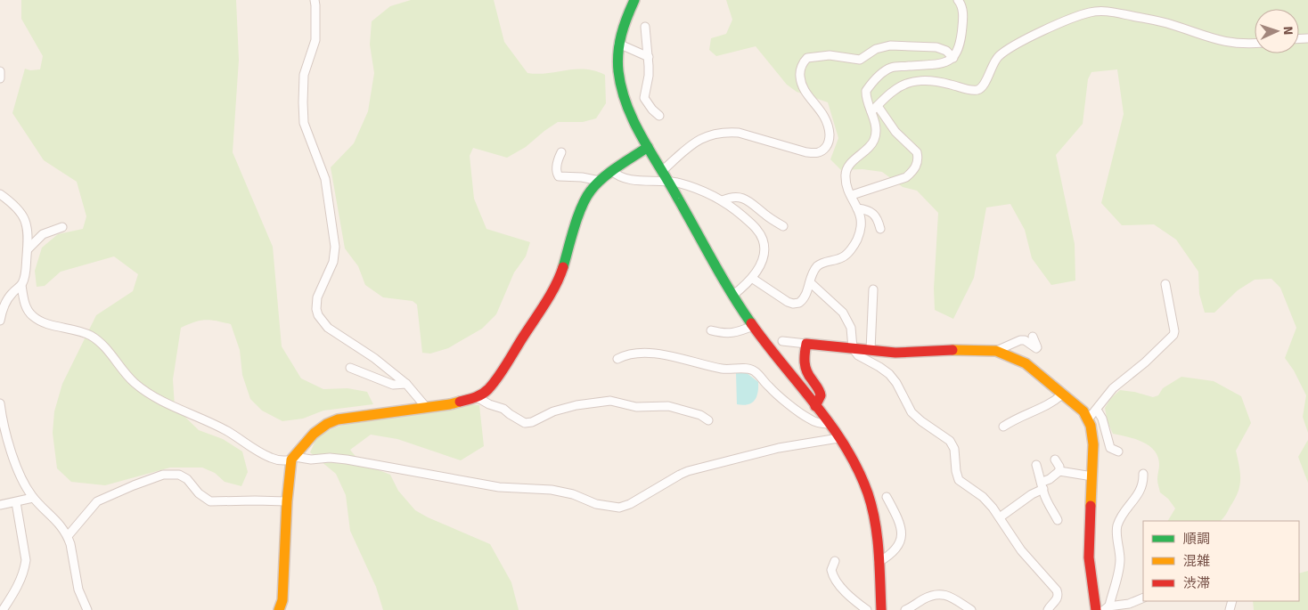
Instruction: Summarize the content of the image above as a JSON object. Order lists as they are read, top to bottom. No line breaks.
{"legend":["順調","混雑","渋滞"],"north":"right"}
